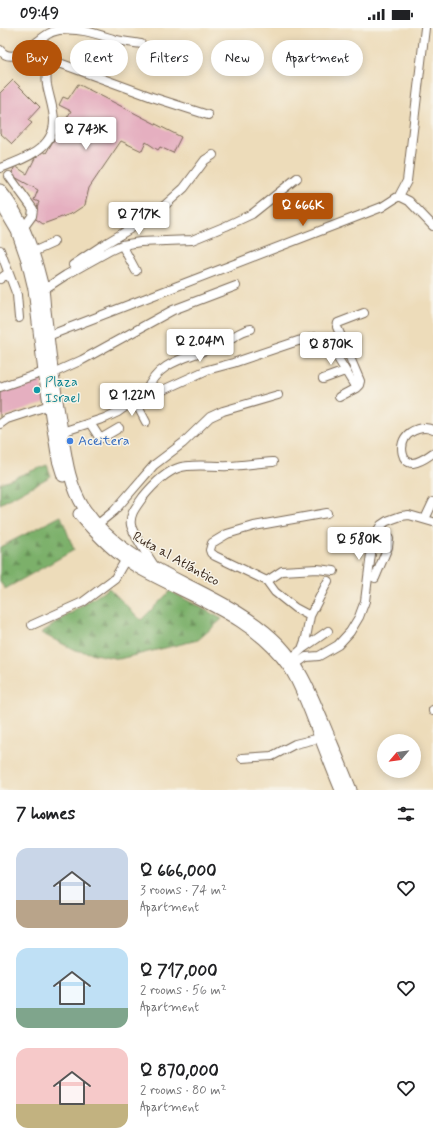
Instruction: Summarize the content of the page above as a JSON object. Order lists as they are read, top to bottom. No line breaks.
{"streets":{"highway":["Ruta al Atlántico"]},"places":["Plaza Israel","Aceitera"],"north":"bottom left","page":{"status":"09:49","chip":["Buy","Rent","Filters","New","Apartment"],"price":["Q 743K","Q 666K","Q 717K","Q 2.04M","Q 870K","Q 1.22M","Q 580K"],"heading":"7 homes","list":[{"name":"Q 666,000","note":"3 rooms · 74 m² · Apartment"},{"name":"Q 717,000","note":"2 rooms · 56 m² · Apartment"},{"name":"Q 870,000","note":"2 rooms · 80 m² · Apartment"}]}}
